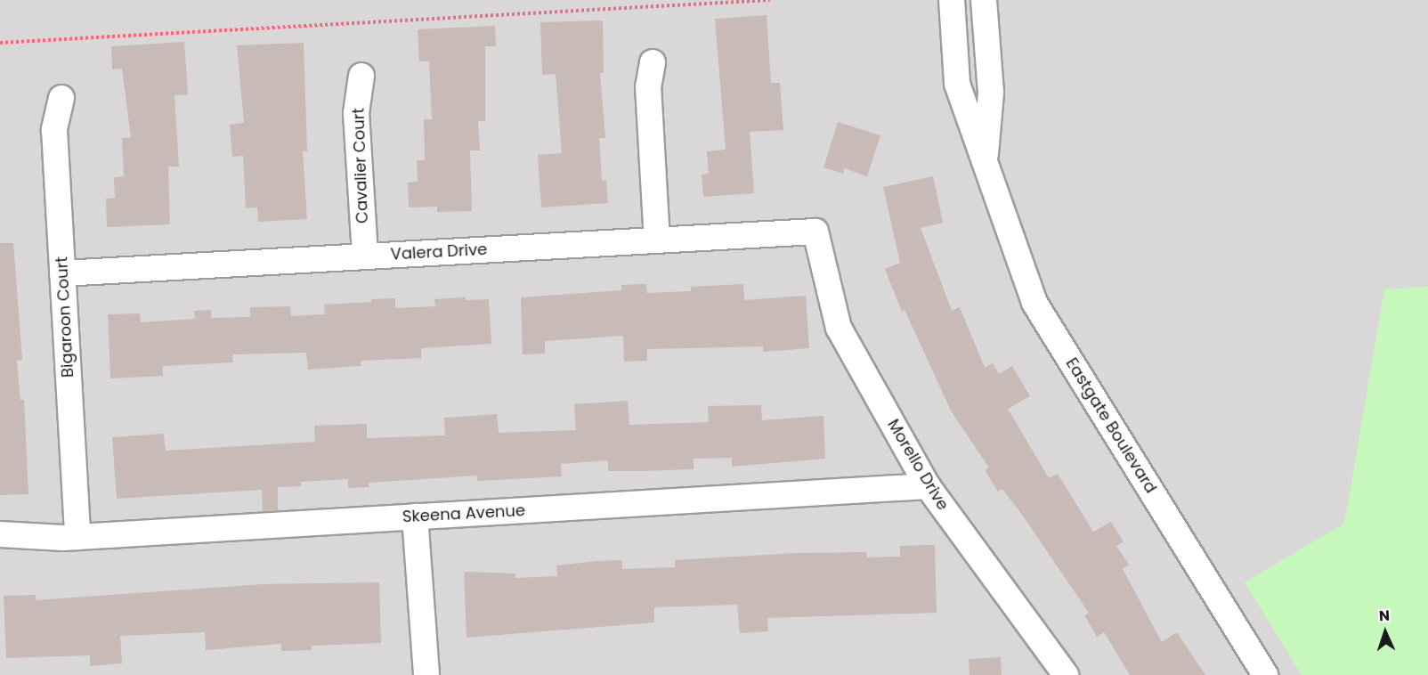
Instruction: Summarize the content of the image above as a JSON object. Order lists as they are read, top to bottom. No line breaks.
{"streets":{"street":["Cavalier Court","Valera Drive","Bigaroon Court","Eastgate Boulevard","Morello Drive","Skeena Avenue"]},"crossings":[["Cavalier Court","Valera Drive"],["Valera Drive","Bigaroon Court"],["Valera Drive","Morello Drive"],["Bigaroon Court","Skeena Avenue"],["Morello Drive","Skeena Avenue"]],"north":"top"}
